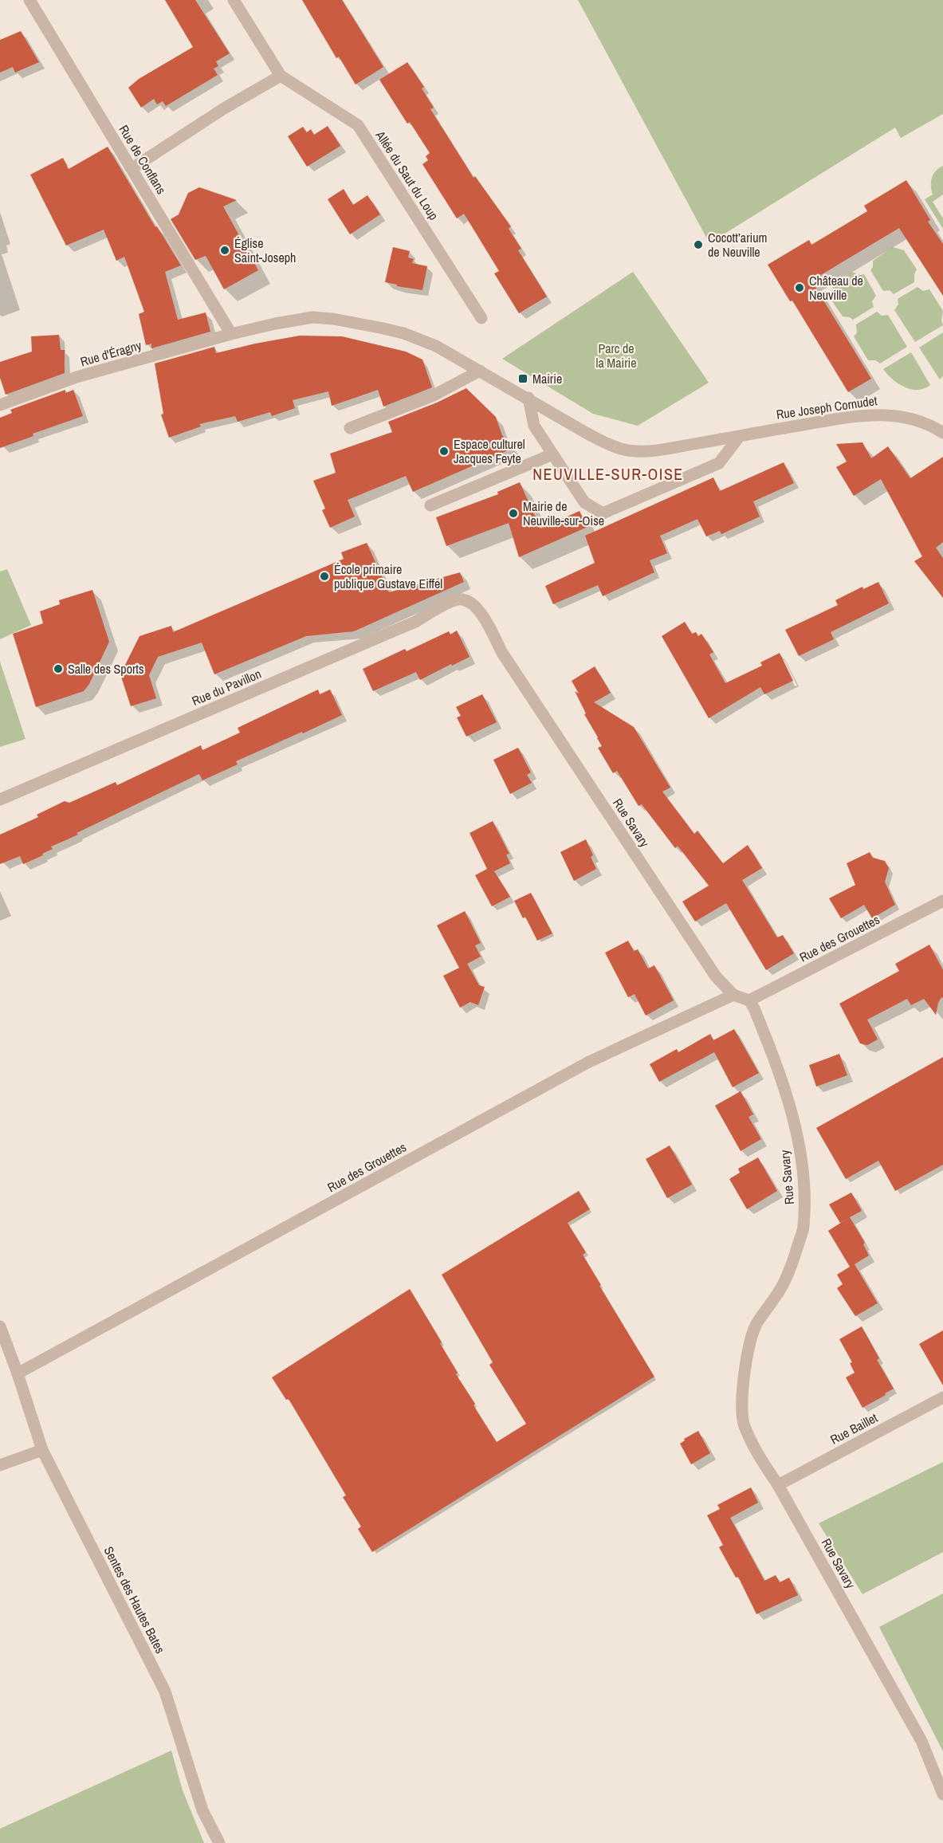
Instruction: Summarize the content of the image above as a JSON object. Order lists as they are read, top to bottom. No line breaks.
{"streets":{"street":["Rue de Conflans","Allée du Saut du Loup","Rue d'Éragny","Rue Joseph Cornudet","Rue du Pavillon","Rue Savary","Rue des Grouettes","Rue Baillet","Sentes des Hautes Bates"]},"crossings":[["Rue de Conflans","Rue d'Éragny"],["Rue de Conflans","Rue Joseph Cornudet"],["Rue d'Éragny","Rue Joseph Cornudet"],["Rue du Pavillon","Rue Savary"],["Rue Savary","Rue des Grouettes"],["Rue Savary","Rue Baillet"],["Rue des Grouettes","Sentes des Hautes Bates"]],"districts":["NEUVILLE-SUR-OISE"],"parks":["Parc de la Mairie"],"places":{"other":["Cocott’arium de Neuville","Église Saint-Joseph","Château de Neuville","Espace culturel Jacques Feyte","Mairie de Neuville-sur-Oise","École primaire publique Gustave Eiffel","Salle des Sports"],"transit":["Mairie"]}}
